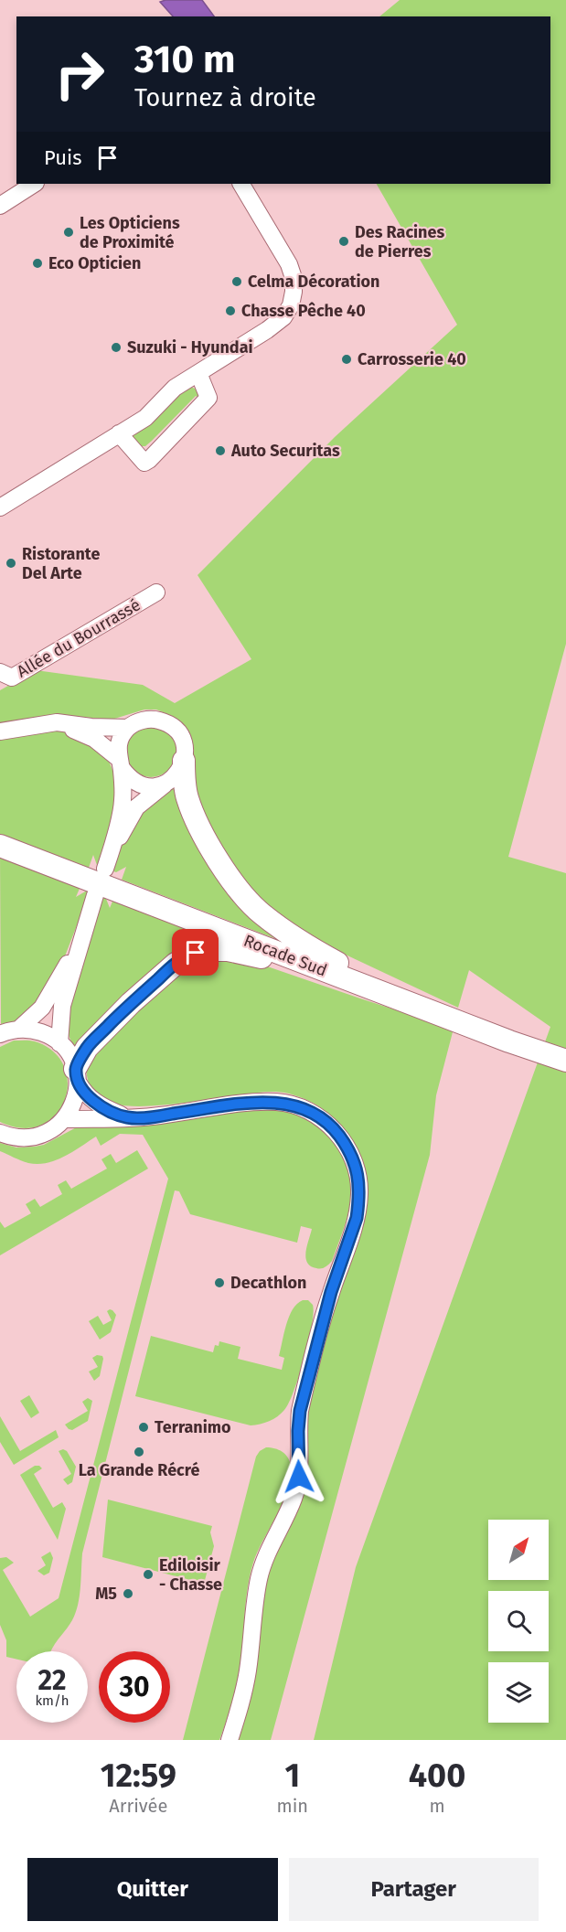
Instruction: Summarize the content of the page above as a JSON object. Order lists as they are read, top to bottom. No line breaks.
{"streets":{"main road":["Rocade Sud"],"street":["Allée du Bourrassé"]},"places":["Les Opticiens de Proximité","Des Racines de Pierres","Eco Opticien","Celma Décoration","Chasse Pêche 40","Suzuki - Hyundai","Carrosserie 40","Auto Securitas","Ristorante Del Arte","Decathlon","Terranimo","La Grande Récré","Ediloisir - Chasse","M5"],"north":"top right","page":{"turn":["310 m","Tournez à droite"],"then":"Puis","speed":"22 km/h","limit":"30","eta":["12:59","Arrivée","1","min","400","m"],"buttons":["Quitter","Partager"]}}
